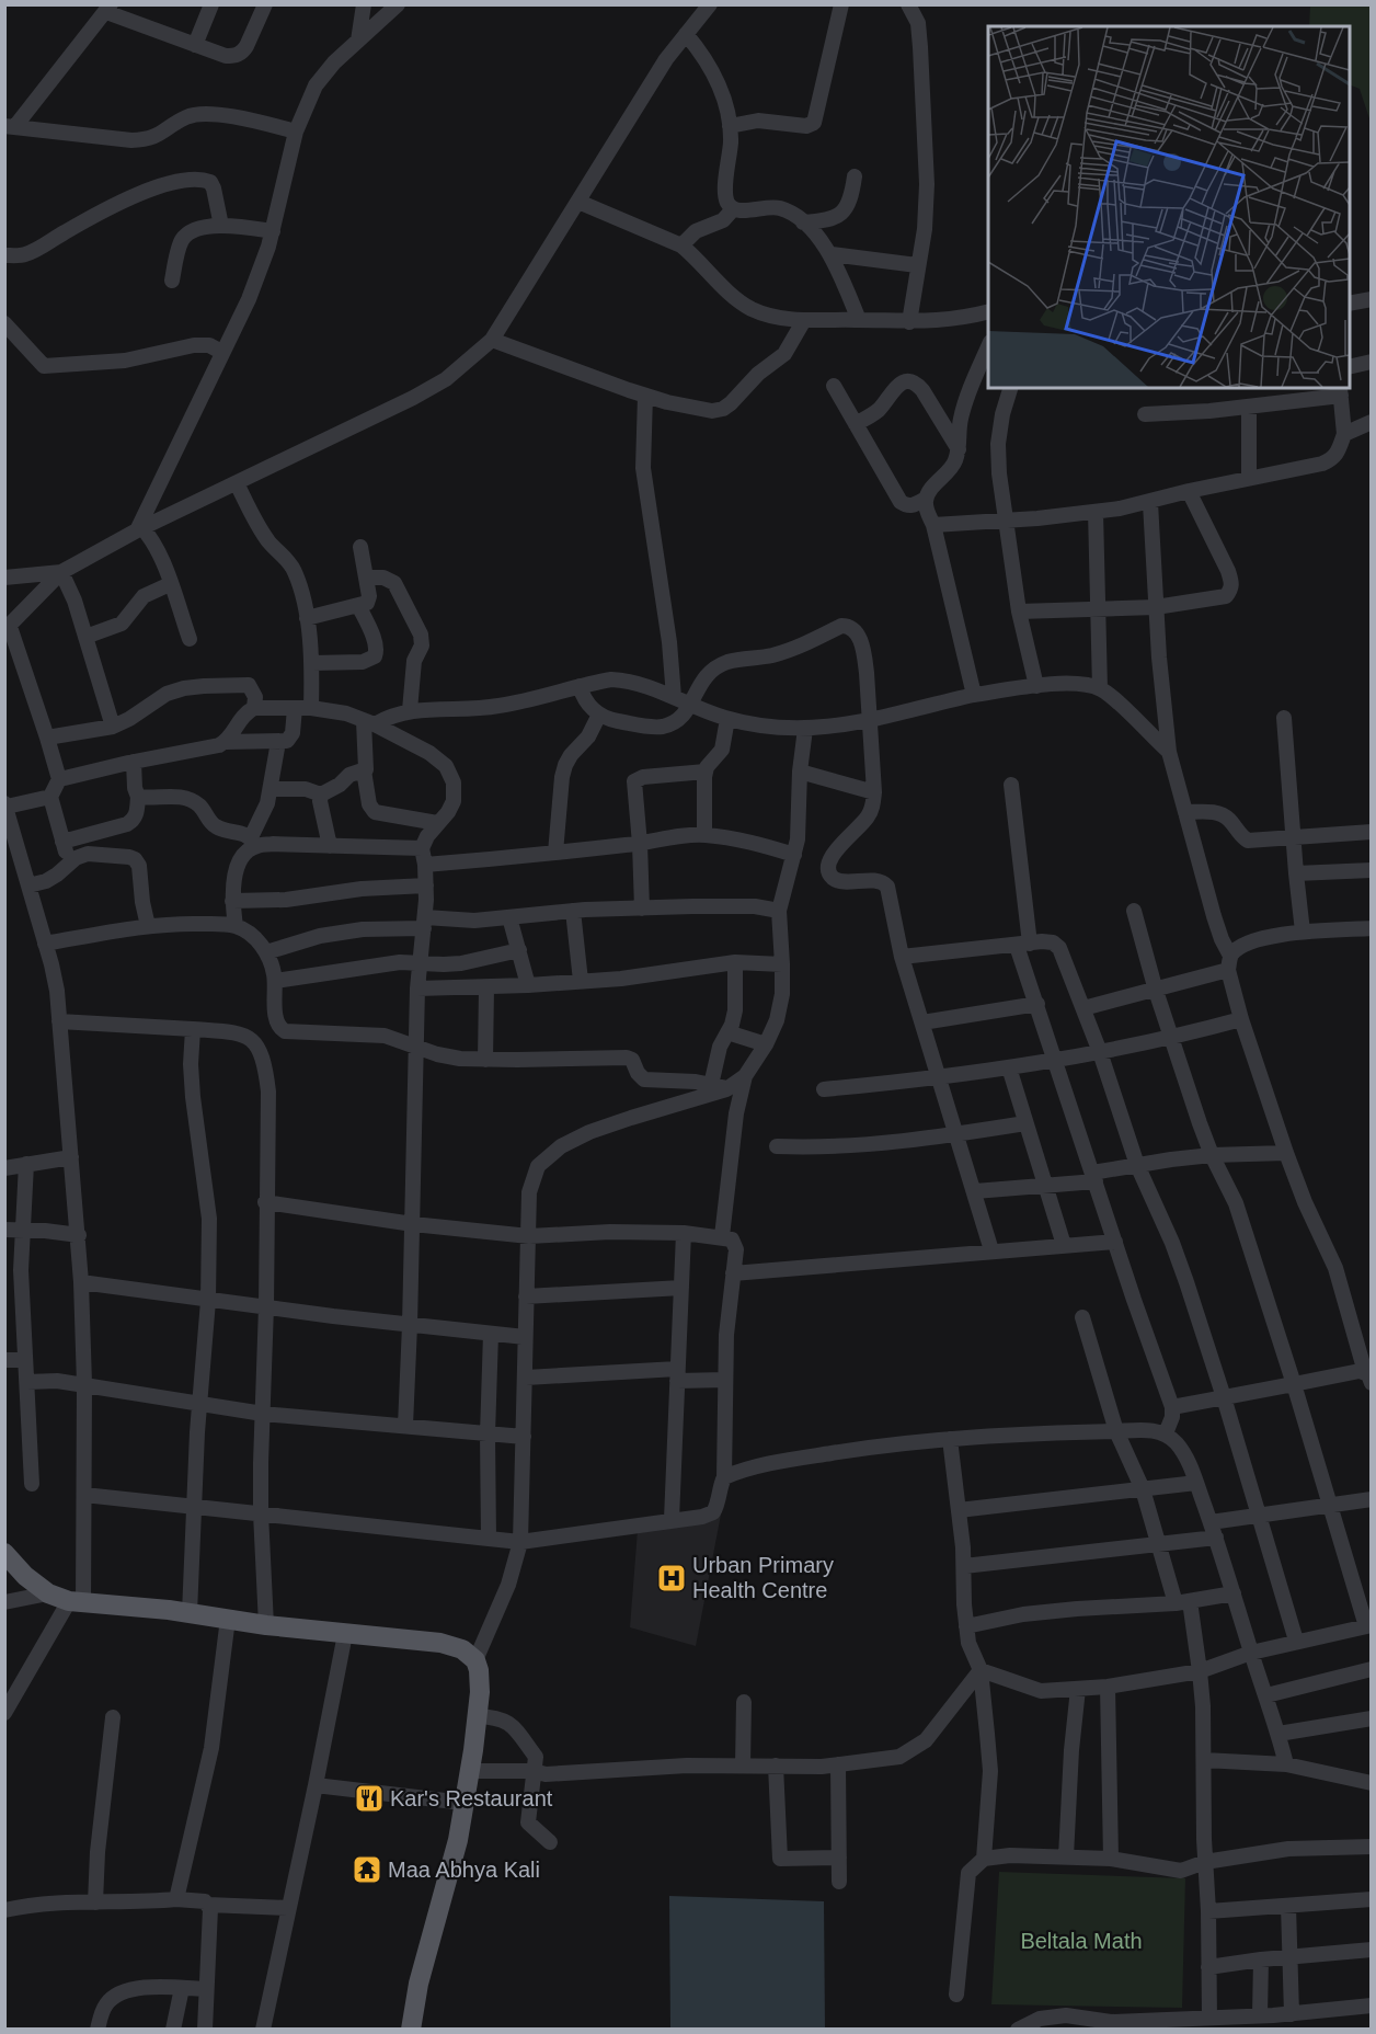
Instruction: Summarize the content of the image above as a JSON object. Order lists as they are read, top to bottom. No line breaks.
{"parks":["Beltala Math"],"places":{"hospital":["Urban Primary Health Centre"],"restaurant":["Kar's Restaurant"],"temple":["Maa Abhya Kali"]}}
